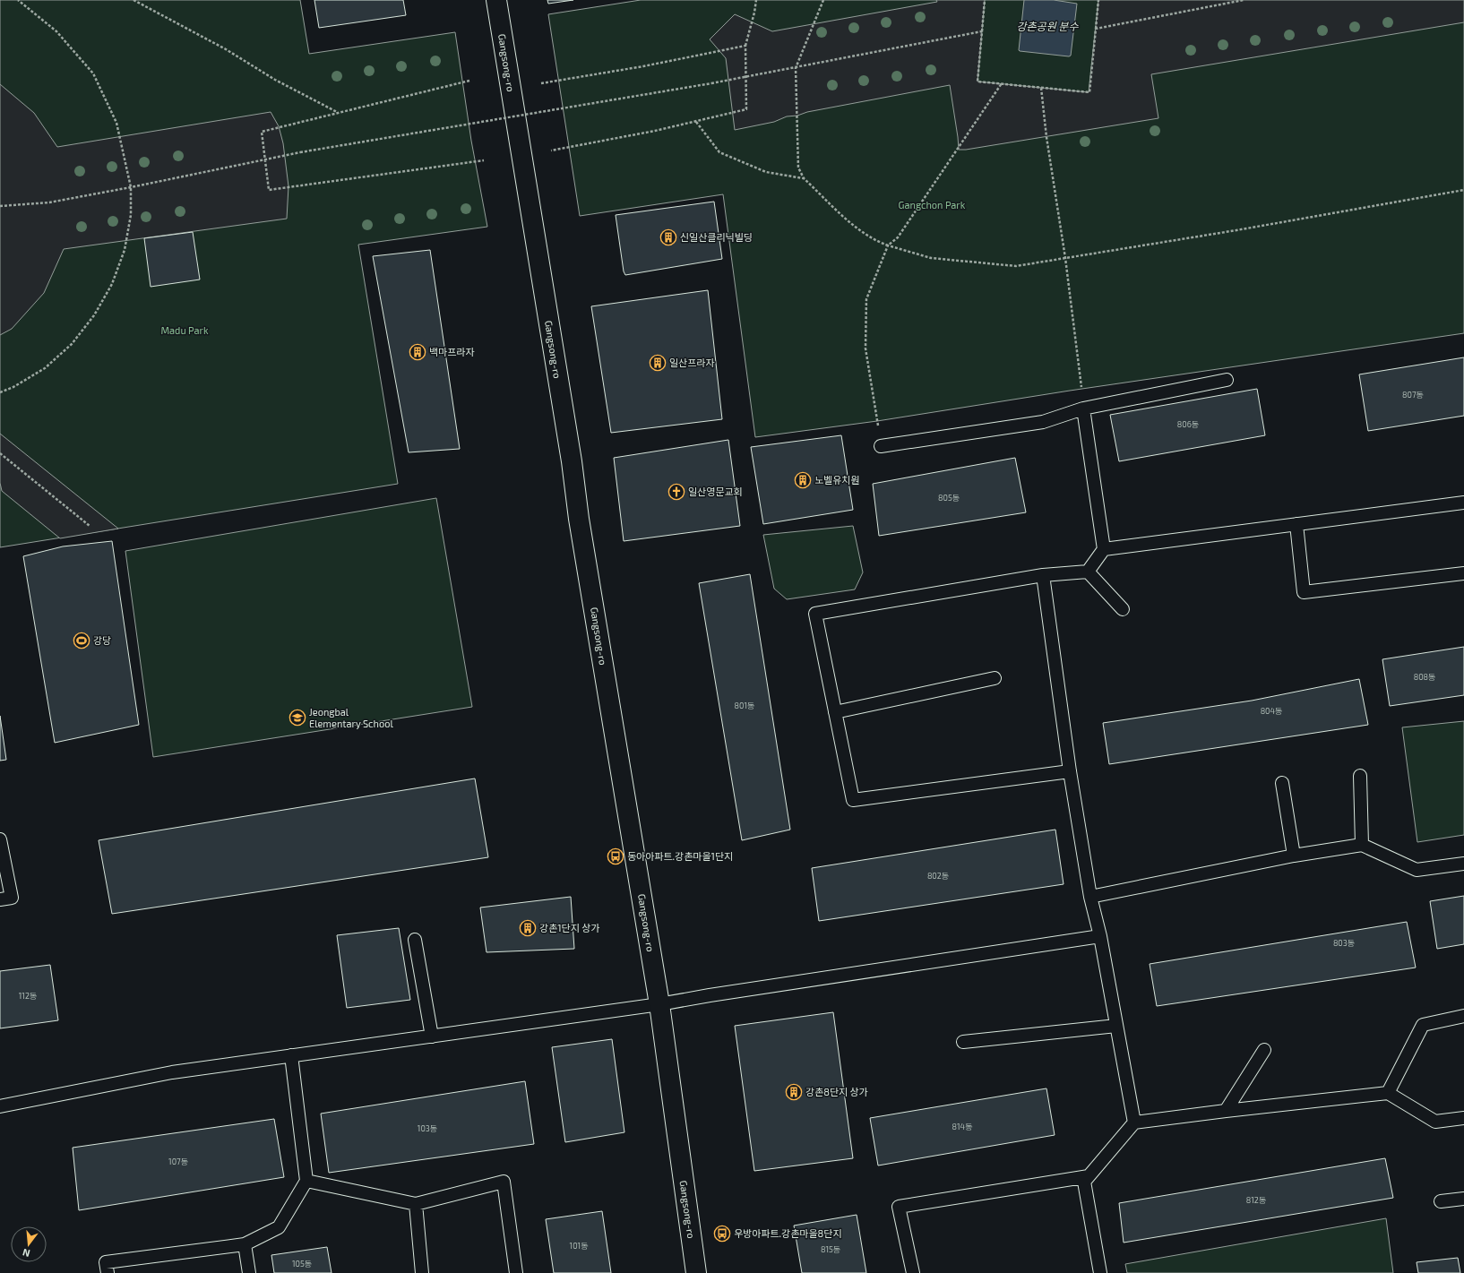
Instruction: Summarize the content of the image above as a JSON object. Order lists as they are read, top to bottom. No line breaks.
{"streets":{"main road":["Gangsong-ro"]},"water":["강촌공원 분수"],"parks":["Gangchon Park","Madu Park"],"places":{"building":["신일산클리닉빌딩","백마프라자","일산프라자","노벨유치원","강촌1단지 상가","강촌8단지 상가"],"church":["일산영문교회"],"sports":["강당"],"school or university":["Jeongbal Elementary School"],"bus stop":["동아아파트.강촌마을1단지","우방아파트.강촌마을8단지"]},"house_numbers":["807동","806동","805동","808동","801동","804동","802동","803동","112동","814동","103동","107동","812동","101동","815동","105동"],"north":"bottom"}
